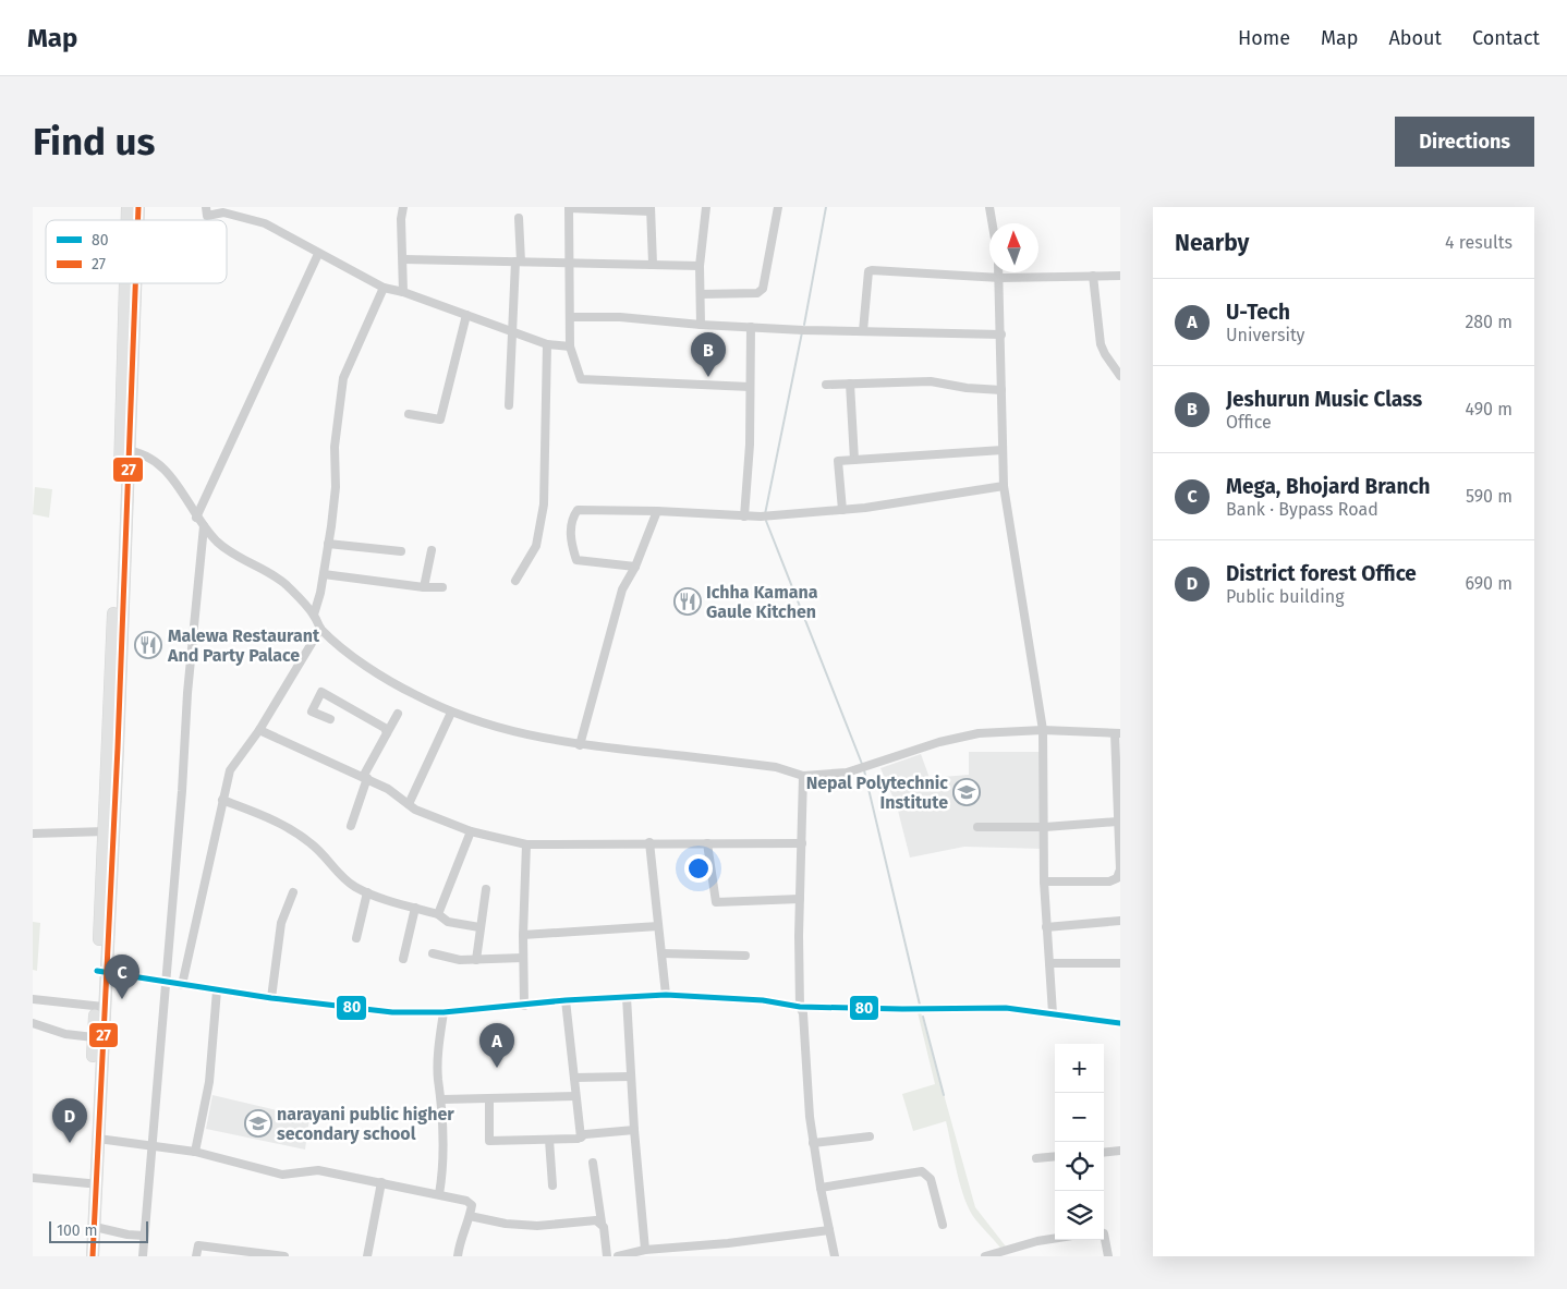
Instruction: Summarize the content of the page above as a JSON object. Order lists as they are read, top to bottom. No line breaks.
{"places":{"restaurant":["Ichha Kamana Gaule Kitchen","Malewa Restaurant And Party Palace"],"school or university":["Nepal Polytechnic Institute","narayani public higher secondary school"]},"lines":["transit line 27","transit line 80"],"legend":["80","27"],"scale_bar":"100 m","north":"top","page":{"header":"Map","nav":["Home","Map","About","Contact"],"buttons":"Directions","title":"Find us","heading":["Nearby","4 results"],"list":[{"mark":"A","name":"U-Tech","note":"University","value":"280 m"},{"mark":"B","name":"Jeshurun Music Class","note":"Office","value":"490 m"},{"mark":"C","name":"Mega, Bhojard Branch","note":"Bank · Bypass Road","value":"590 m"},{"mark":"D","name":"District forest Office","note":"Public building","value":"690 m"}],"pins":["B","C","A","D"],"map_buttons":["+","−"],"scale":"100 m"}}
